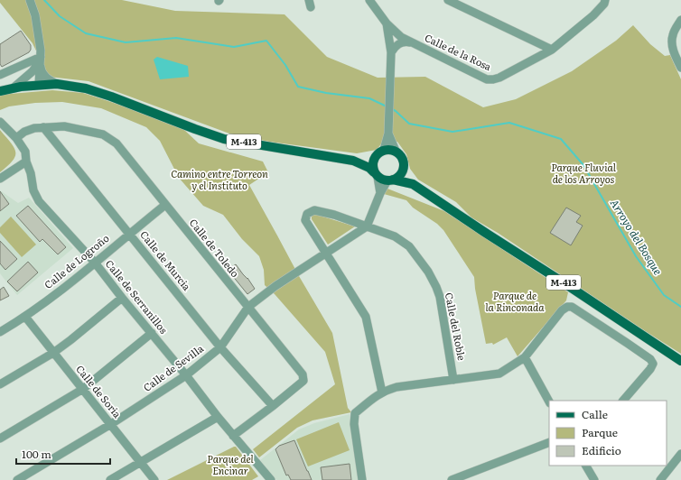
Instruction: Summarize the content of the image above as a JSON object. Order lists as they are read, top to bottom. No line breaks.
{"streets":{"main road":["M-413"],"street":["Calle de la Rosa","Calle de Toledo","Calle de Murcia","Calle de Logroño","Calle de Serranillos","Calle del Roble","Calle de Sevilla","Calle de Soria"]},"crossings":[["Calle de Toledo","Calle de Murcia"],["Calle de Toledo","Calle de Logroño"],["Calle de Toledo","Calle de Serranillos"],["Calle de Toledo","Calle de Sevilla"],["Calle de Murcia","Calle de Logroño"],["Calle de Murcia","Calle de Sevilla"],["Calle de Logroño","Calle de Serranillos"],["Calle de Logroño","Calle de Soria"],["Calle de Serranillos","Calle de Sevilla"],["Calle del Roble","Calle de Sevilla"],["Calle de Sevilla","Calle de Soria"]],"water":["Arroyo del Bosque"],"parks":["Parque Fluvial de los Arroyos","Camino entre Torreon y el Instituto","Parque de la Rinconada","Parque del Encinar"],"legend":["Calle","Parque","Edificio"],"scale_bar":"100 m"}
